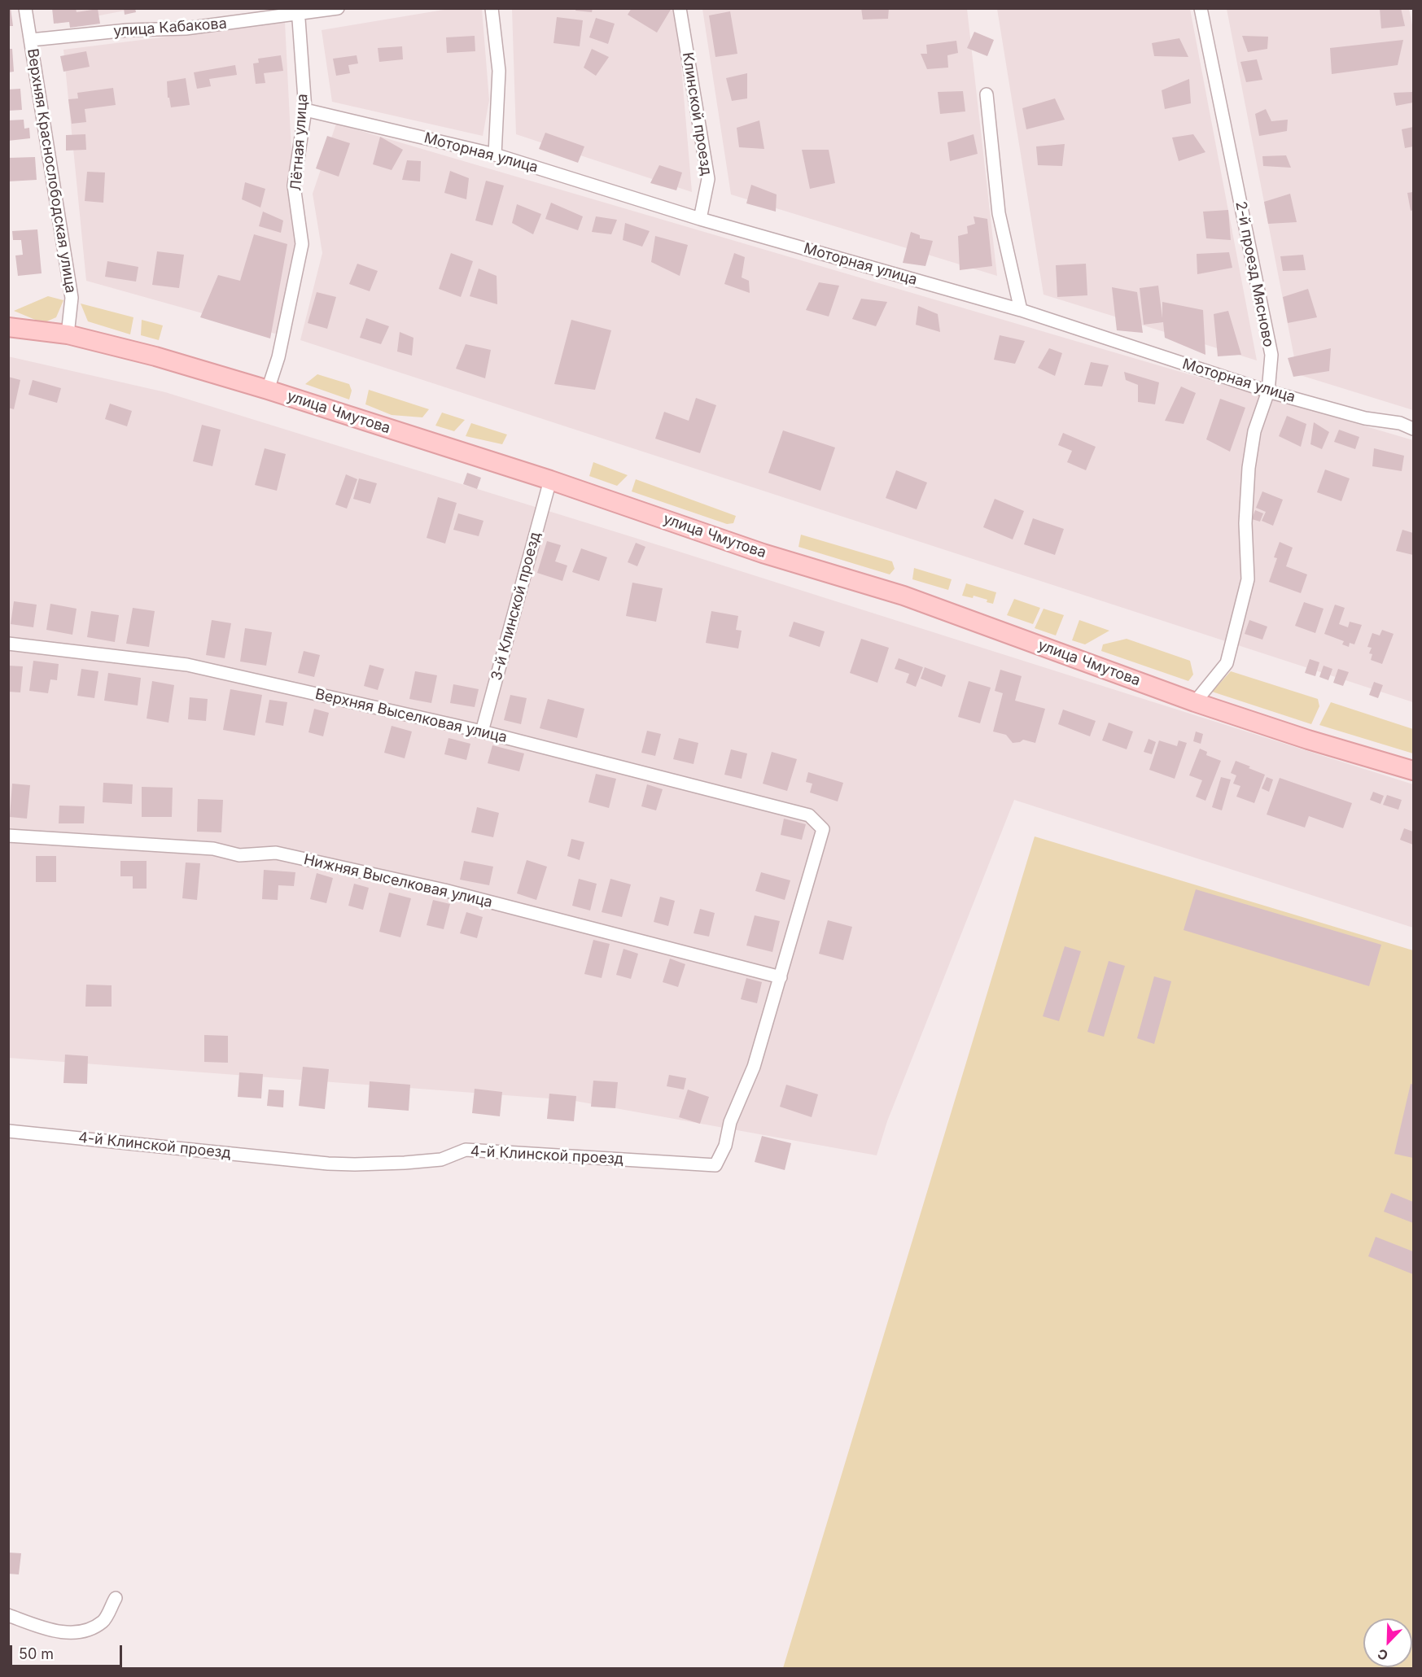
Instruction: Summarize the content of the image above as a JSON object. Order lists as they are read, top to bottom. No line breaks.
{"streets":{"main road":["улица Чмутова"],"street":["улица Кабакова","Клинской проезд","Лётная улица","Моторная улица","Верхняя Краснослободская улица","2-й проезд Мясново","3-й Клинской проезд","Верхняя Выселковая улица","Нижняя Выселковая улица","4-й Клинской проезд"]},"crossings":[["улица Кабакова","Лётная улица"],["улица Кабакова","Верхняя Краснослободская улица"],["Клинской проезд","Моторная улица"],["Лётная улица","Моторная улица"],["Лётная улица","улица Чмутова"],["Моторная улица","2-й проезд Мясново"],["Верхняя Краснослободская улица","улица Чмутова"],["2-й проезд Мясново","улица Чмутова"],["улица Чмутова","3-й Клинской проезд"],["3-й Клинской проезд","Верхняя Выселковая улица"],["Верхняя Выселковая улица","4-й Клинской проезд"],["Нижняя Выселковая улица","4-й Клинской проезд"]],"scale_bar":"50 m","north":"bottom left"}
